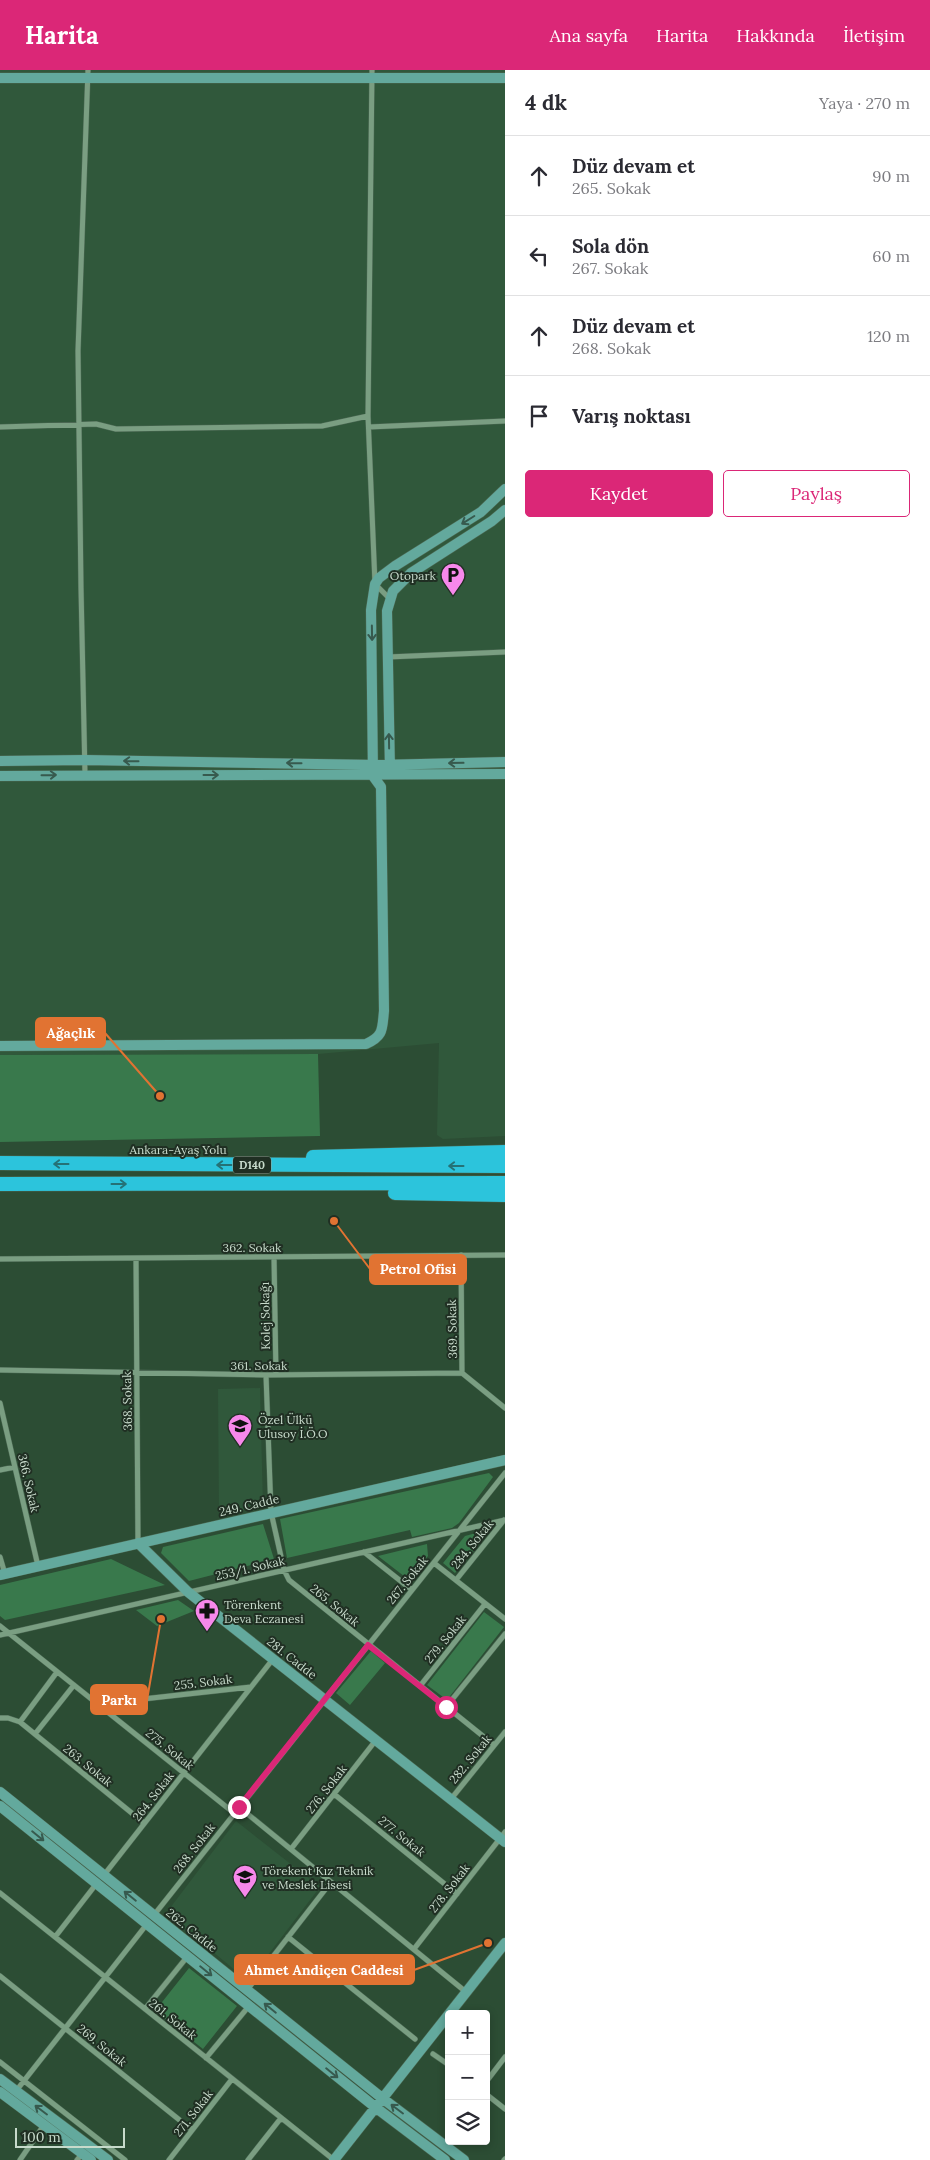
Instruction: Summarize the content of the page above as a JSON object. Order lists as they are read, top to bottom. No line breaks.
{"streets":{"highway":["Ankara-Ayaş Yolu","D140"],"street":["362. Sokak","Kolej Sokağı","369. Sokak","361. Sokak","368. Sokak","366. Sokak","249. Cadde","284. Sokak","253/1. Sokak","267. Sokak","265. Sokak","279. Sokak","281. Cadde","255. Sokak","275. Sokak","282. Sokak","263. Sokak","276. Sokak","264. Sokak","277. Sokak","268. Sokak","278. Sokak","262. Cadde","261. Sokak","269. Sokak","271. Sokak"]},"crossings":[["362. Sokak","Kolej Sokağı"],["362. Sokak","369. Sokak"],["362. Sokak","368. Sokak"],["Kolej Sokağı","361. Sokak"],["369. Sokak","361. Sokak"],["361. Sokak","368. Sokak"],["368. Sokak","249. Cadde"],["368. Sokak","281. Cadde"],["366. Sokak","249. Cadde"],["249. Cadde","265. Sokak"],["249. Cadde","281. Cadde"],["284. Sokak","253/1. Sokak"],["284. Sokak","267. Sokak"],["284. Sokak","279. Sokak"],["253/1. Sokak","267. Sokak"],["253/1. Sokak","265. Sokak"],["253/1. Sokak","281. Cadde"],["253/1. Sokak","275. Sokak"],["267. Sokak","265. Sokak"],["267. Sokak","281. Cadde"],["267. Sokak","268. Sokak"],["265. Sokak","279. Sokak"],["265. Sokak","282. Sokak"],["281. Cadde","282. Sokak"],["281. Cadde","276. Sokak"],["281. Cadde","264. Sokak"],["281. Cadde","268. Sokak"],["281. Cadde","278. Sokak"],["255. Sokak","275. Sokak"],["255. Sokak","264. Sokak"],["275. Sokak","264. Sokak"],["275. Sokak","268. Sokak"],["263. Sokak","264. Sokak"],["276. Sokak","277. Sokak"],["264. Sokak","262. Cadde"],["277. Sokak","278. Sokak"],["268. Sokak","262. Cadde"],["261. Sokak","271. Sokak"],["269. Sokak","271. Sokak"]],"places":{"parking":["Otopark"],"other":["Ağaçlık","Petrol Ofisi","Parkı","Ahmet Andiçen Caddesi"],"school or university":["Özel Ülkü Ulusoy İ.Ö.O","Törekent Kız Teknik ve Meslek Lisesi"],"pharmacy":["Törenkent Deva Eczanesi"]},"scale_bar":"100 m","page":{"header":"Harita","nav":["Ana sayfa","Harita","Hakkında","İletişim"],"heading":["4 dk","Yaya · 270 m"],"list":[["Düz devam et","265. Sokak","90 m"],["Sola dön","267. Sokak","60 m"],["Düz devam et","268. Sokak","120 m"],"Varış noktası"],"buttons":["Kaydet","Paylaş"],"map_buttons":["+","−"],"scale":"100 m"}}
